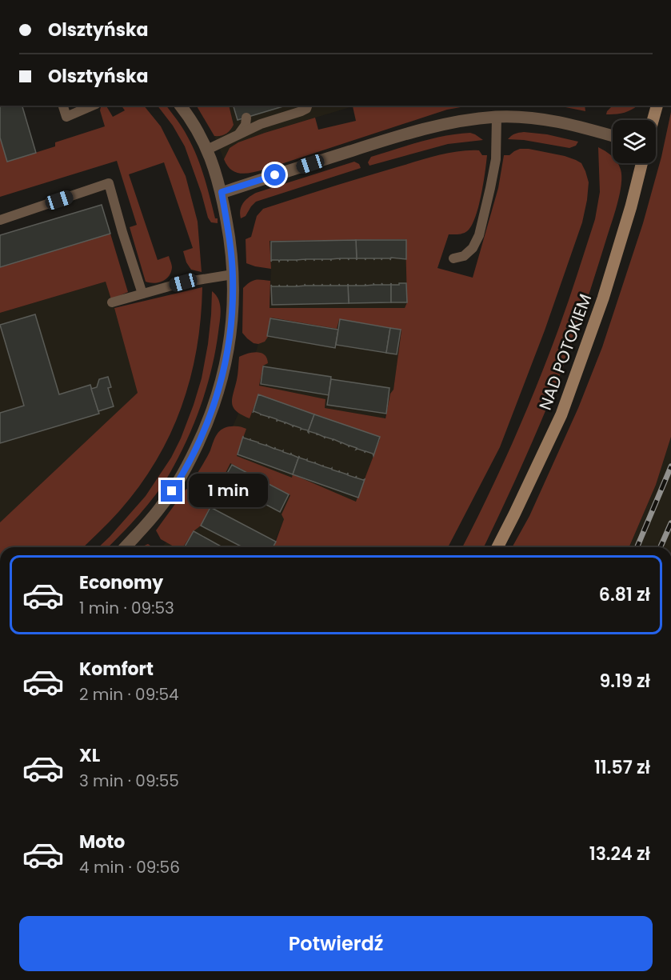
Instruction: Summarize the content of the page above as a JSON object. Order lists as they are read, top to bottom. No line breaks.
{"streets":{"main road":["NAD POTOKIEM"]},"page":{"banner":["Olsztyńska","Olsztyńska"],"bubble":"1 min","list":[{"name":"Economy","note":"1 min · 09:53","value":"6.81 zł"},{"name":"Komfort","note":"2 min · 09:54","value":"9.19 zł"},{"name":"XL","note":"3 min · 09:55","value":"11.57 zł"},{"name":"Moto","note":"4 min · 09:56","value":"13.24 zł"}],"buttons":"Potwierdź"}}
